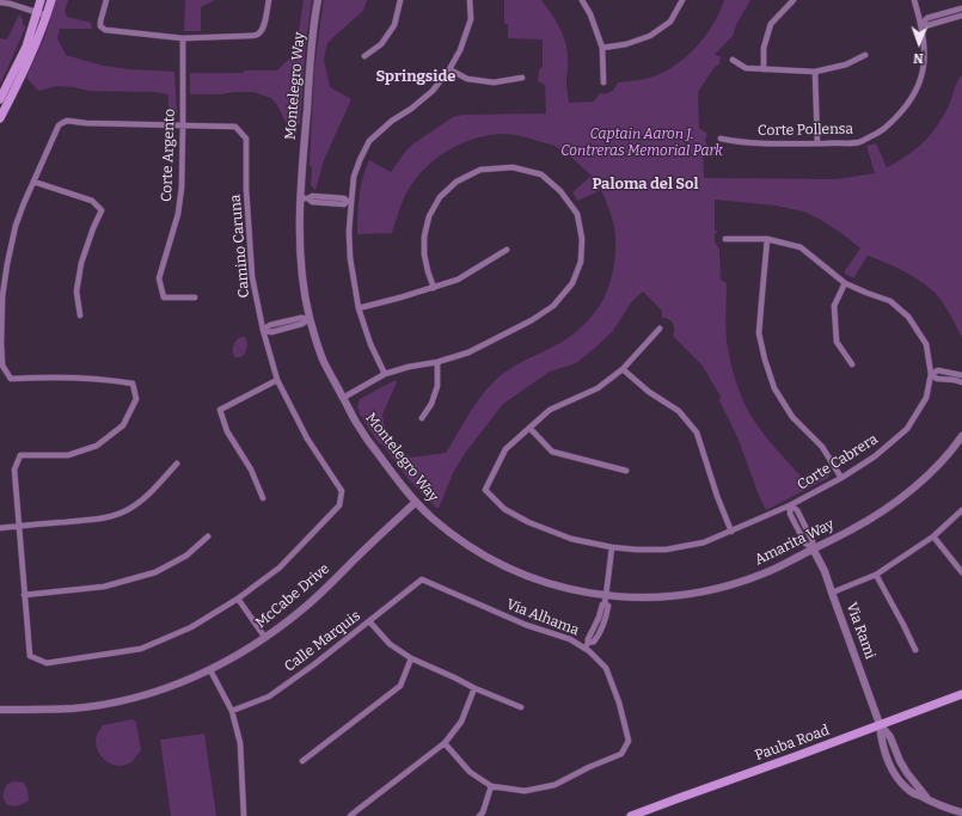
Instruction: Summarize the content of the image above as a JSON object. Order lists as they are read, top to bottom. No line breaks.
{"streets":{"main road":["Pauba Road"],"street":["Montelegro Way","Corte Pollensa","Corte Argento","Camino Caruna","Corte Cabrera","Amarita Way","McCabe Drive","Via Alhama","Via Rami","Calle Marquis"]},"crossings":[["Montelegro Way","Amarita Way"],["Montelegro Way","McCabe Drive"],["Corte Argento","Camino Caruna"],["Corte Cabrera","Via Rami"],["Amarita Way","Via Rami"],["Via Alhama","Calle Marquis"],["Via Rami","Pauba Road"]],"districts":["Springside","Paloma del Sol"],"parks":["Captain Aaron J. Contreras Memorial Park"],"north":"bottom"}
